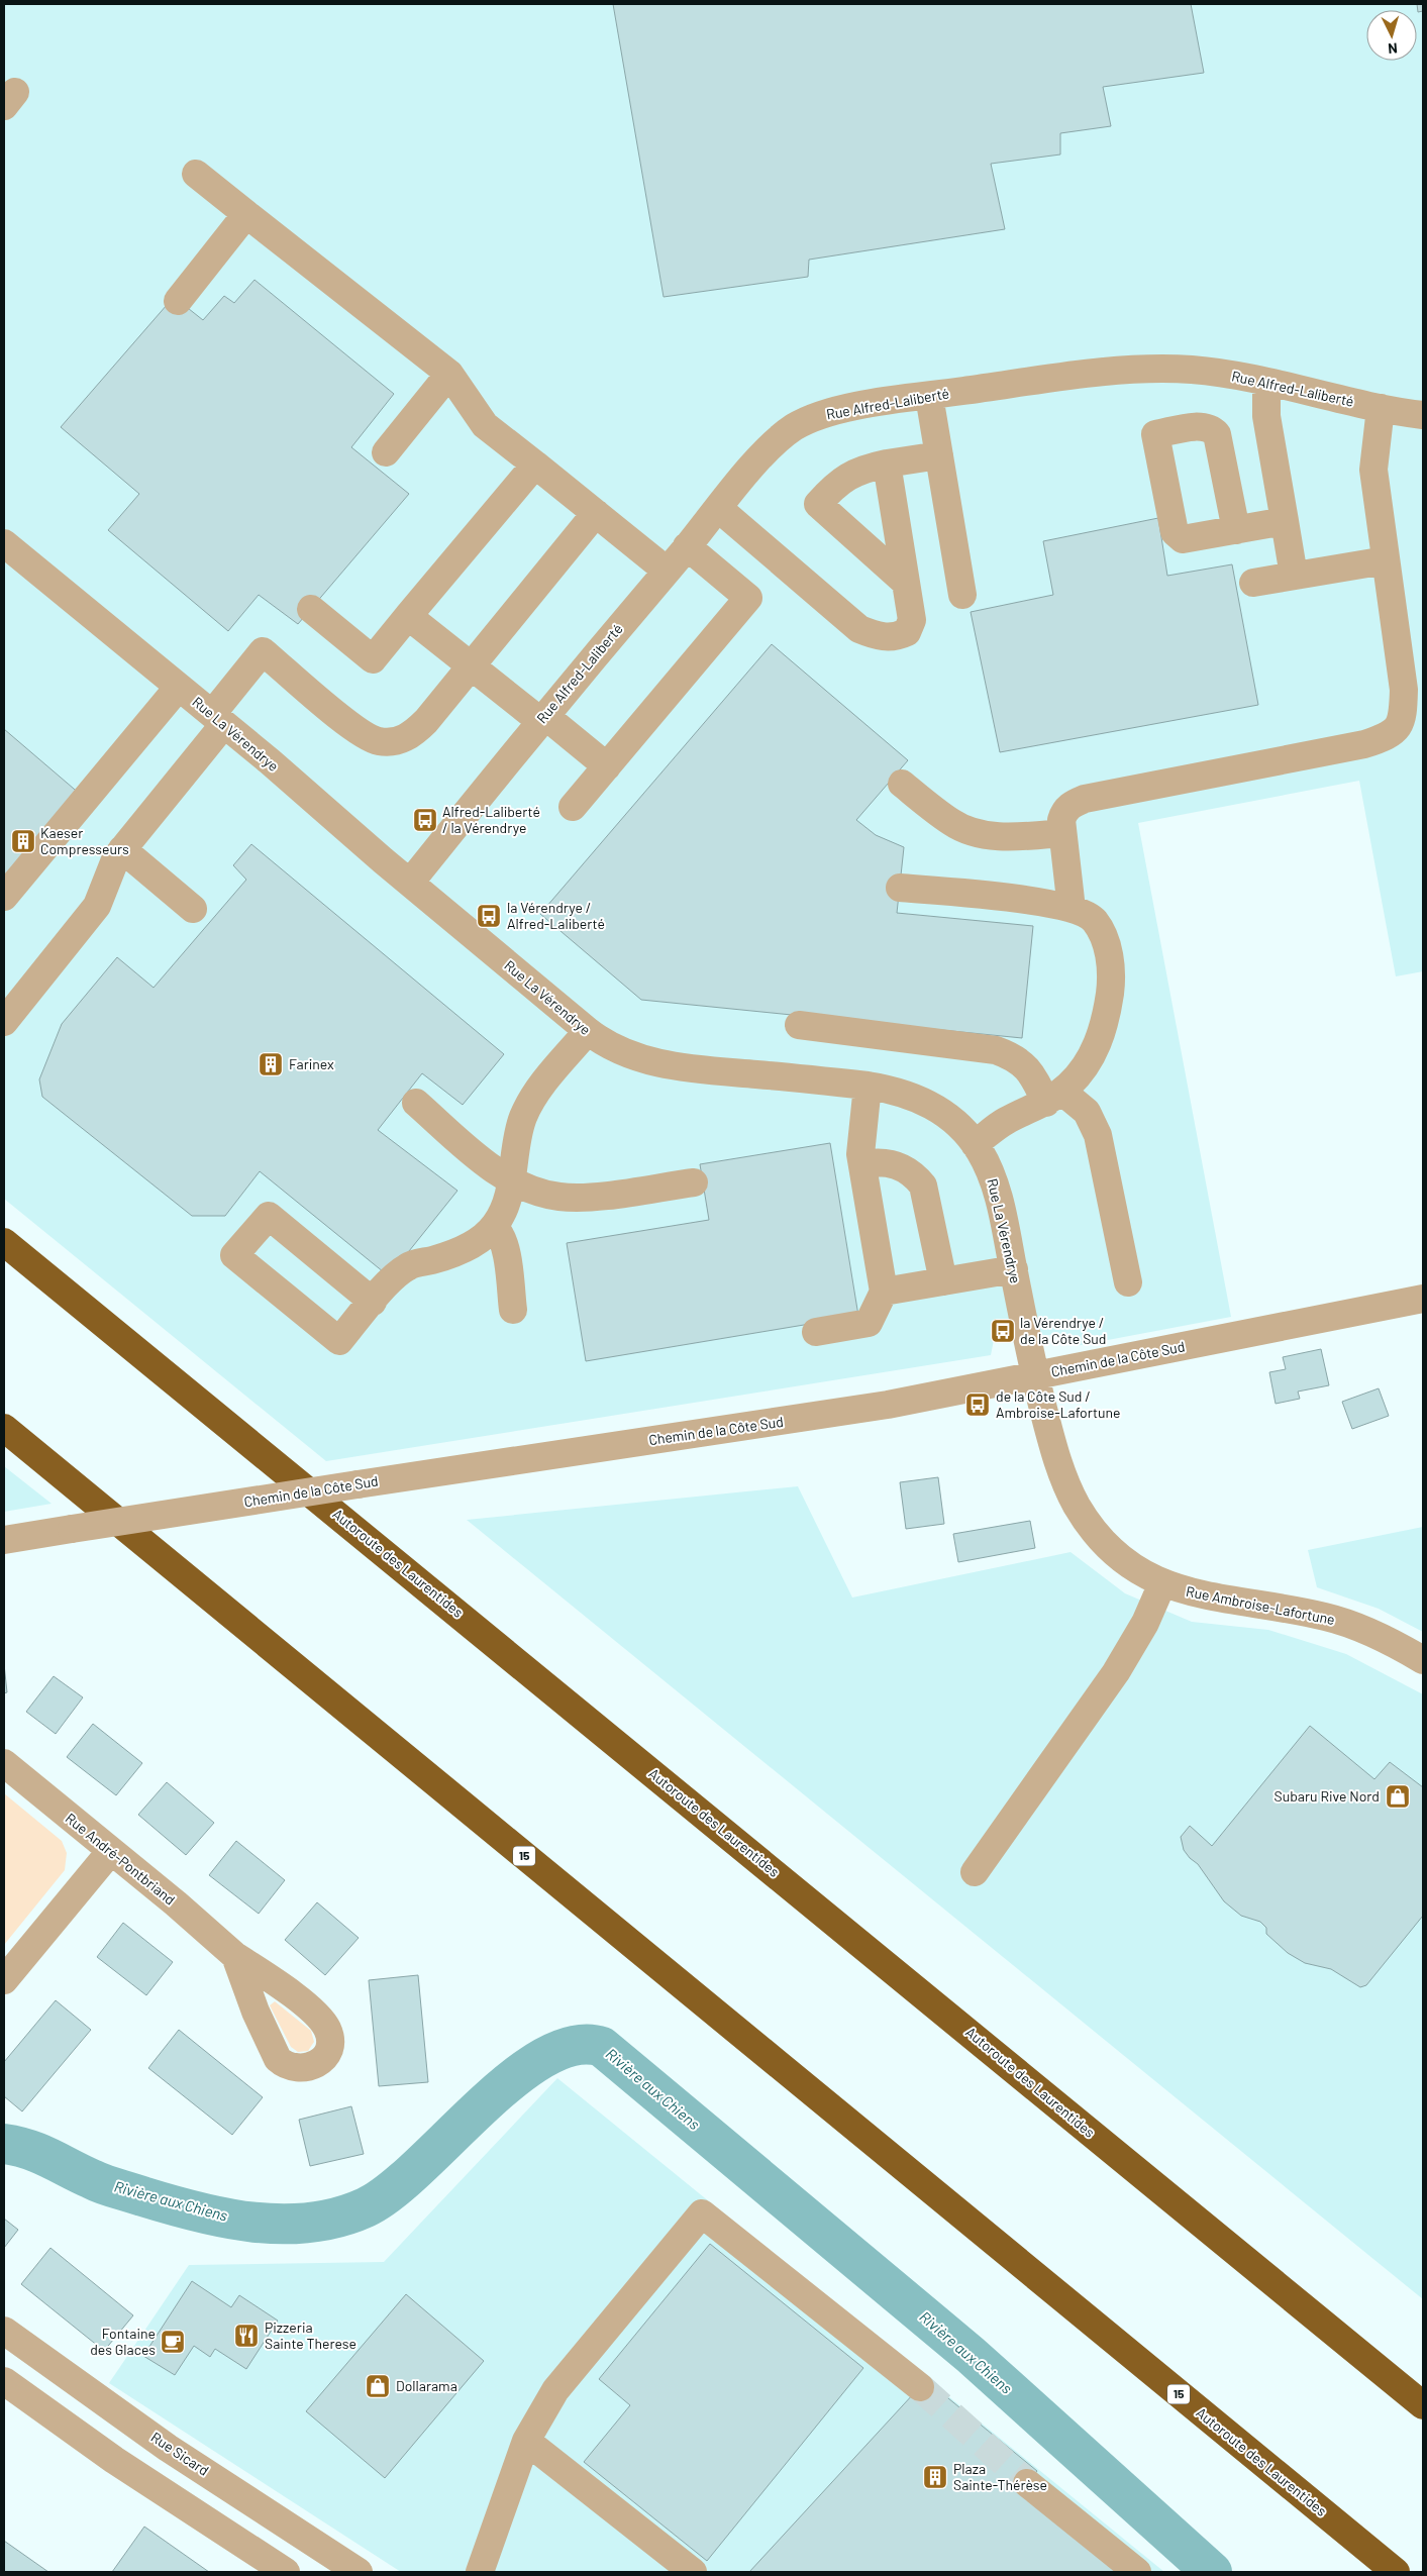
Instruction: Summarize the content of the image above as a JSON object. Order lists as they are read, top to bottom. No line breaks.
{"streets":{"highway":["Autoroute des Laurentides","15"],"street":["Rue Alfred-Laliberté","Rue La Vérendrye","Chemin de la Côte Sud","Rue Ambroise-Lafortune","Rue André-Pontbriand","Rue Sicard"]},"crossings":[["Rue Alfred-Laliberté","Rue La Vérendrye"],["Rue La Vérendrye","Chemin de la Côte Sud"],["Rue La Vérendrye","Rue Ambroise-Lafortune"],["Chemin de la Côte Sud","Rue Ambroise-Lafortune"]],"water":["Rivière aux Chiens"],"places":{"bus stop":["Alfred-Laliberté / la Vérendrye","la Vérendrye / Alfred-Laliberté","la Vérendrye / de la Côte Sud","de la Côte Sud / Ambroise-Lafortune"],"building":["Kaeser Compresseurs","Farinex","Plaza Sainte-Thérèse"],"shop":["Subaru Rive Nord","Dollarama"],"restaurant":["Pizzeria Sainte Therese"],"cafe":["Fontaine des Glaces"]},"north":"bottom"}
